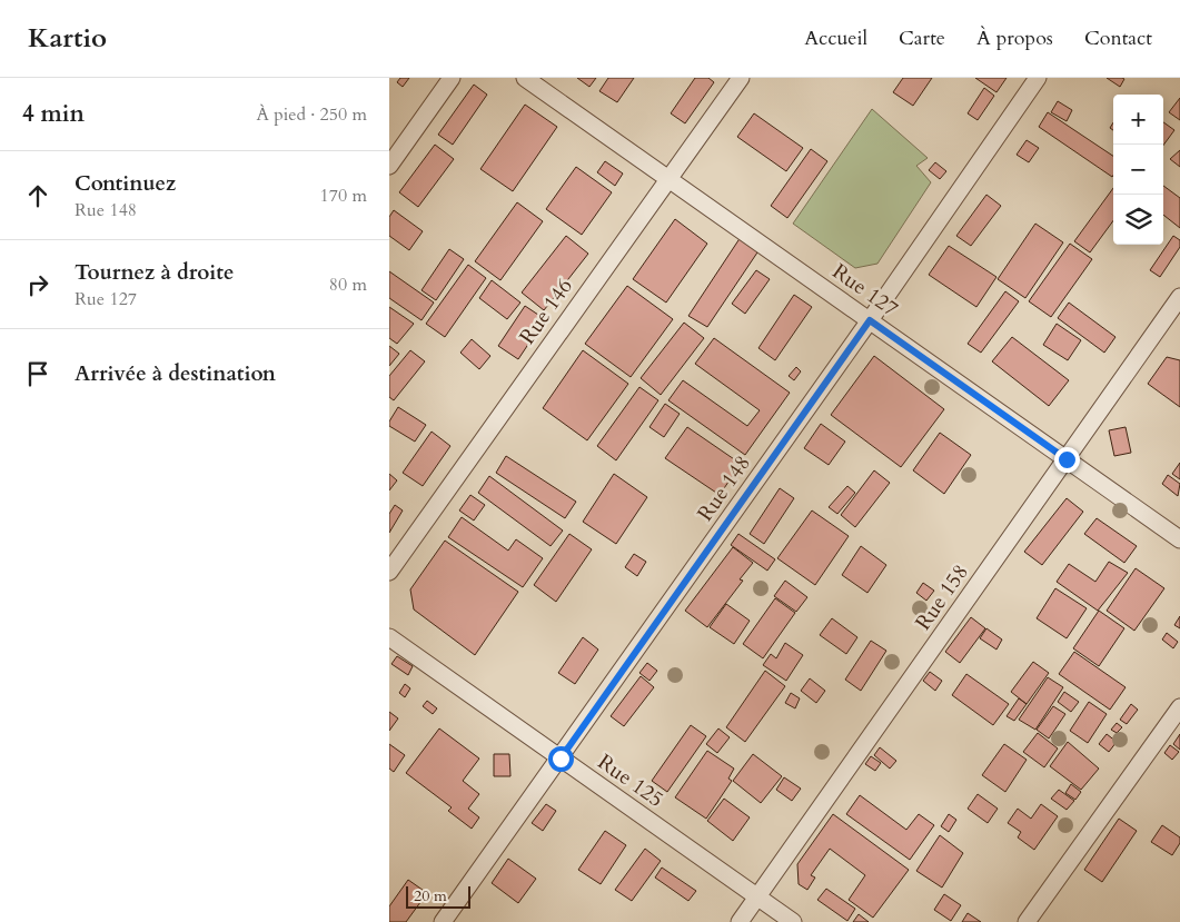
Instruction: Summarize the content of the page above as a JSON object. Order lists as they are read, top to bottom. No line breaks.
{"streets":{"street":["Rue 127","Rue 146","Rue 148","Rue 158","Rue 125"]},"crossings":[["Rue 127","Rue 146"],["Rue 127","Rue 148"],["Rue 127","Rue 158"],["Rue 148","Rue 125"],["Rue 158","Rue 125"]],"scale_bar":"20 m","page":{"header":"Kartio","nav":["Accueil","Carte","À propos","Contact"],"heading":["4 min","À pied · 250 m"],"map_buttons":["+","−"],"list":[["Continuez","Rue 148","170 m"],["Tournez à droite","Rue 127","80 m"],"Arrivée à destination"],"scale":"20 m"}}
